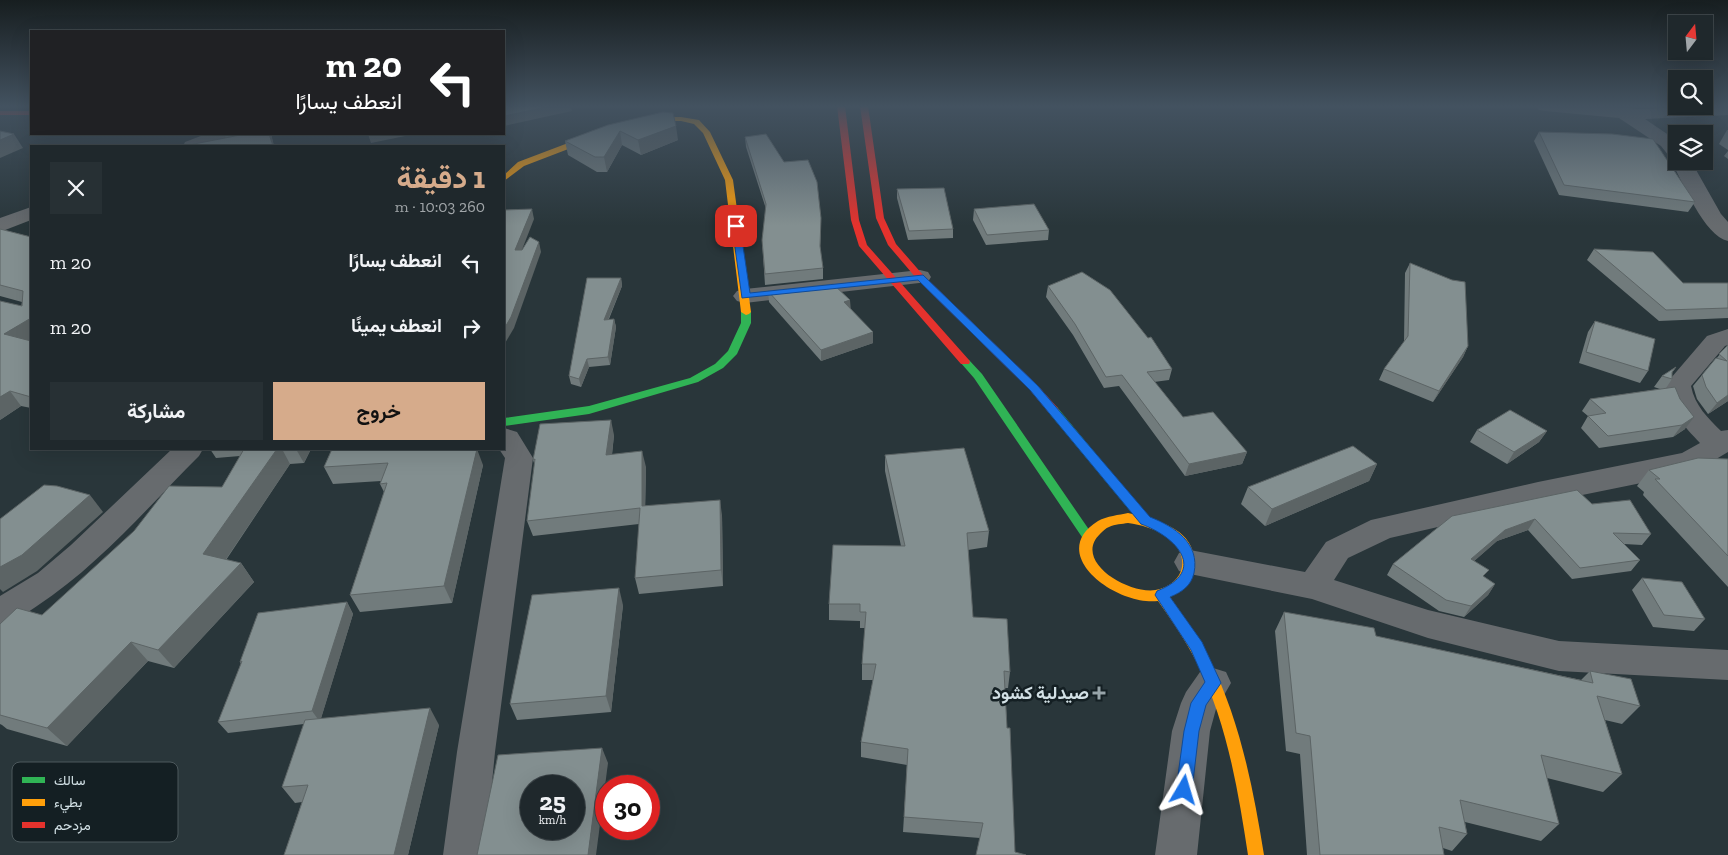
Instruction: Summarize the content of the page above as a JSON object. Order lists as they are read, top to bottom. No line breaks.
{"places":{"health":["صيدلية كشود"]},"legend":["سالك","بطيء","مزدحم"],"north":"top","page":{"turn":["20 m","انعطف يسارًا"],"heading":["1 دقيقة","260 m · 10:03"],"list":[{"name":"انعطف يسارًا","value":"20 m"},{"name":"انعطف يمينًا","value":"20 m"}],"buttons":["خروج","مشاركة"],"speed":"25 km/h","limit":"30"}}
